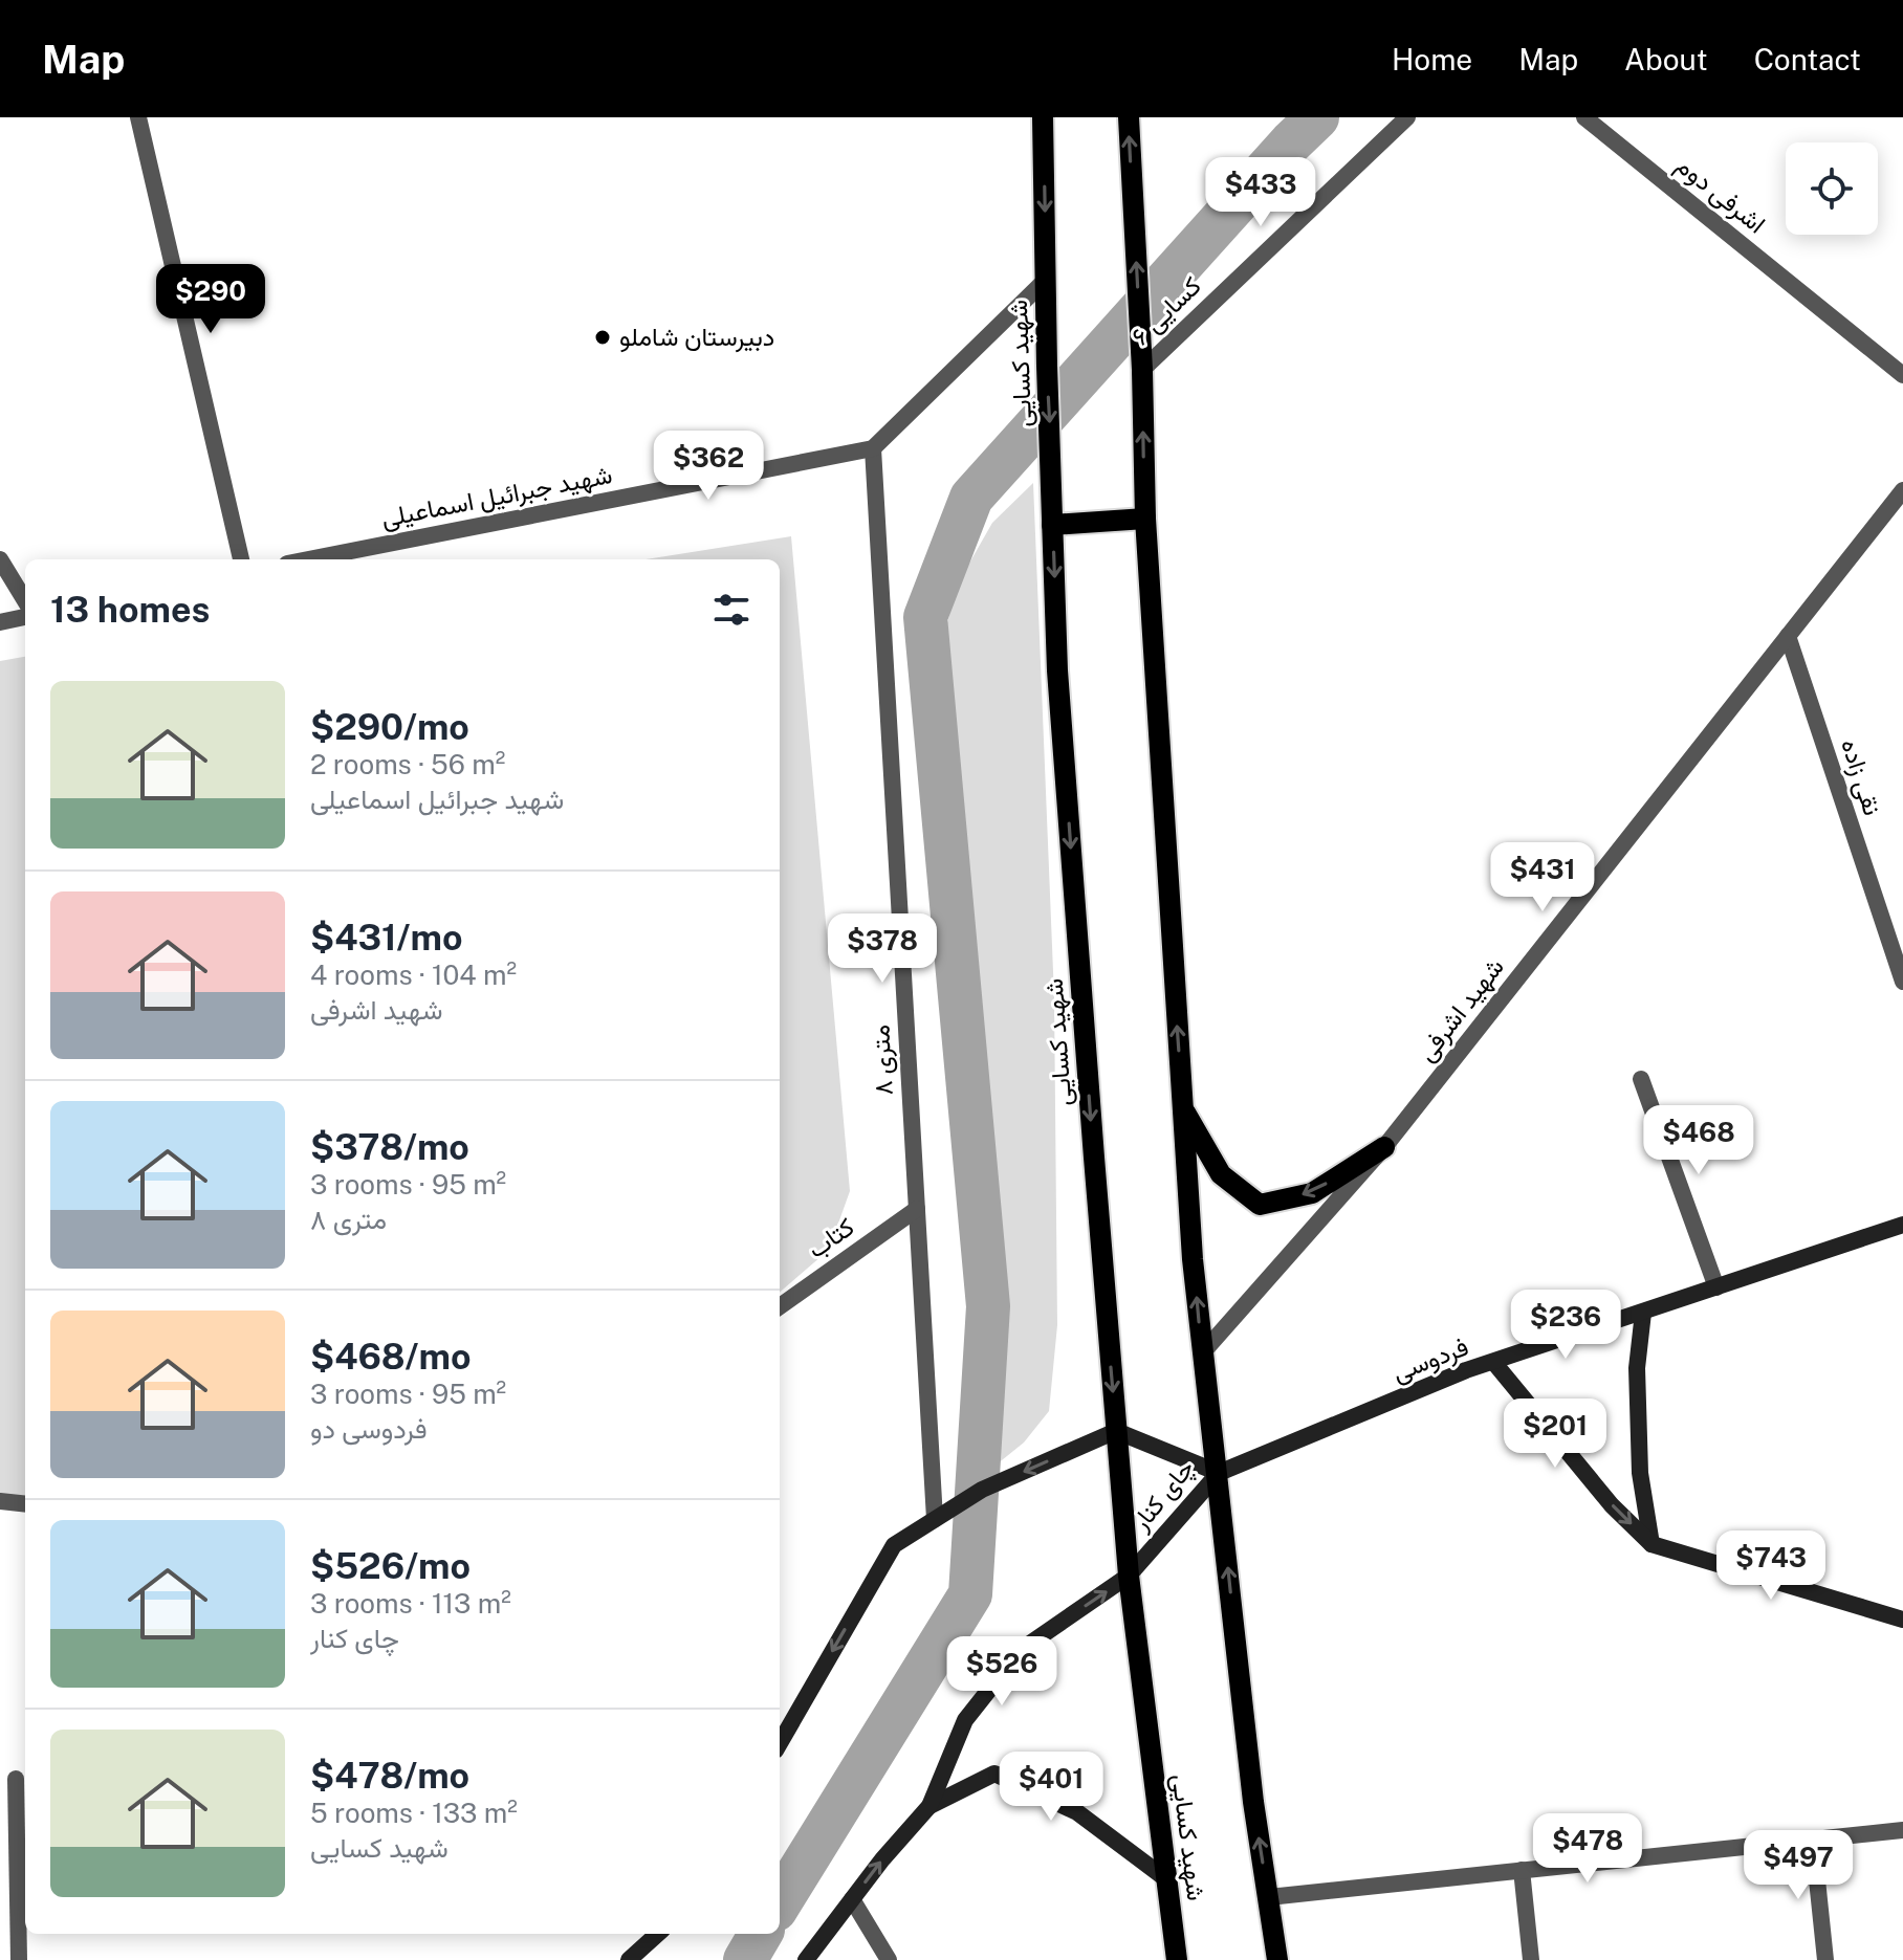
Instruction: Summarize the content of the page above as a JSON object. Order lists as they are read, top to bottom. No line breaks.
{"streets":{"main road":["شهید کسایی"],"street":["اشرفی دوم","کسایی ۶","شهید جبرائیل اسماعیلی","نقی زاده","شهید اشرفی","۸ متری","کتاب","فردوسی","چای کنار"]},"crossings":[["شهید کسایی","چای کنار"],["شهید جبرائیل اسماعیلی","۸ متری"],["نقی زاده","شهید اشرفی"],["۸ متری","کتاب"],["فردوسی","چای کنار"]],"one_way":["چای کنار"],"places":["دبیرستان شاملو"],"page":{"header":"Map","nav":["Home","Map","About","Contact"],"price":["$433","$290","$362","$431","$378","$468","$236","$201","$743","$526","$401","$478","$497"],"heading":"13 homes","list":[{"name":"$290/mo","note":"2 rooms · 56 m² · شهید جبرائیل اسماعیلی"},{"name":"$431/mo","note":"4 rooms · 104 m² · شهید اشرفی"},{"name":"$378/mo","note":"3 rooms · 95 m² · ۸ متری"},{"name":"$468/mo","note":"3 rooms · 95 m² · فردوسی دو"},{"name":"$526/mo","note":"3 rooms · 113 m² · چای کنار"},{"name":"$478/mo","note":"5 rooms · 133 m² · شهید کسایی"}]}}
